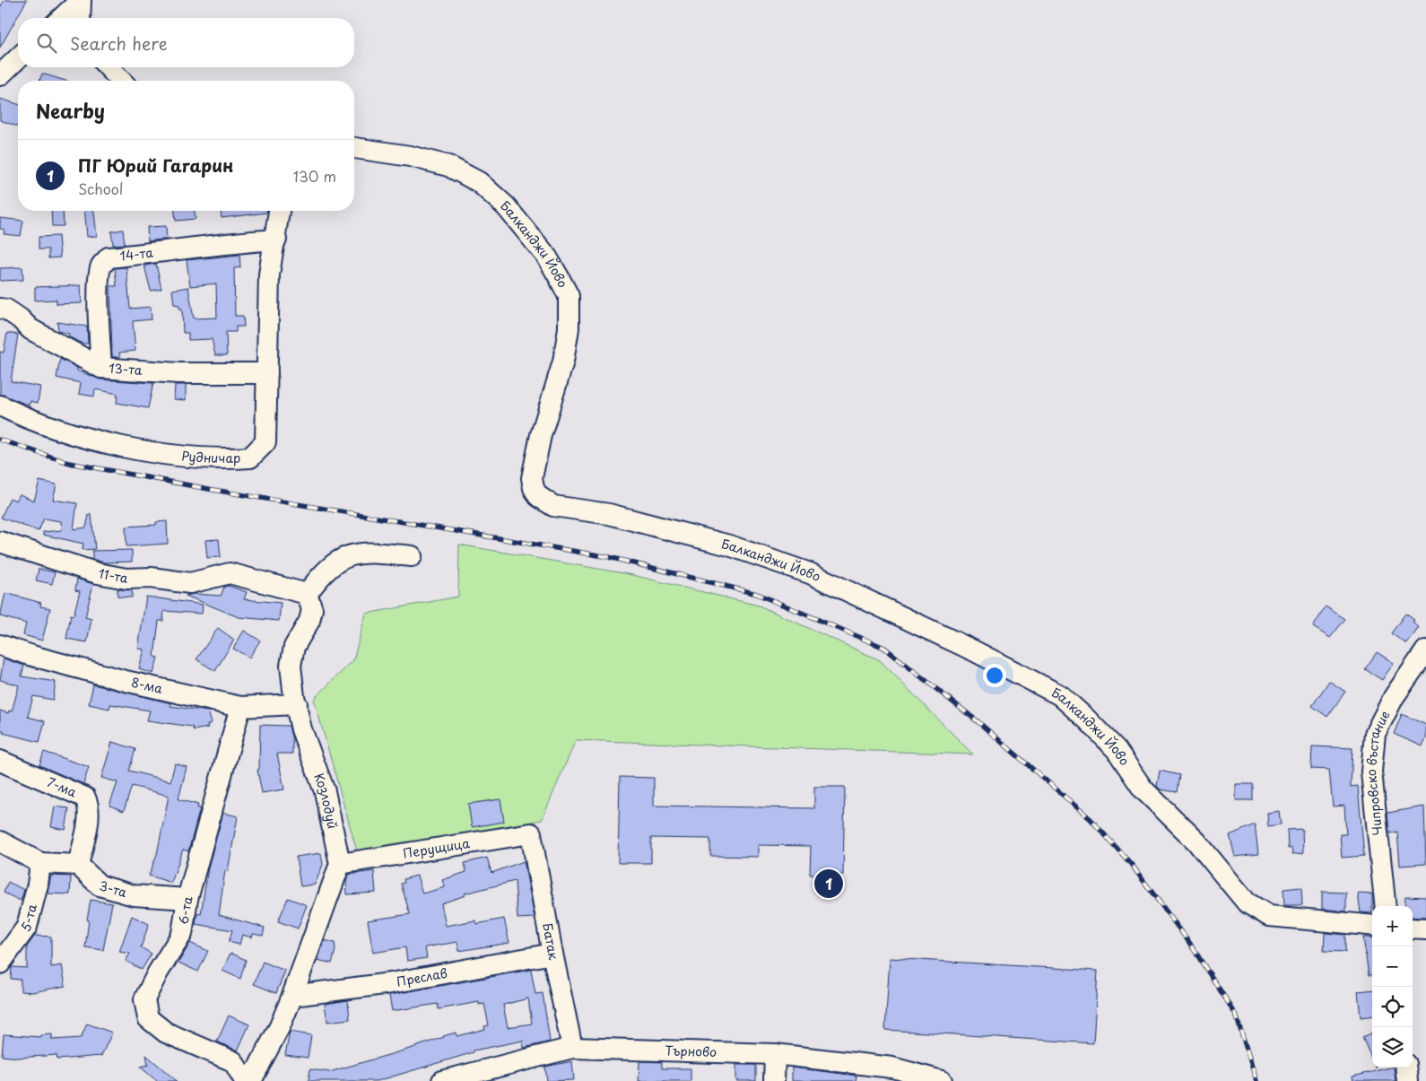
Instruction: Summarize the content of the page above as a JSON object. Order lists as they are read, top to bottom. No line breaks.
{"streets":{"street":["Балканджи Йово","14-та","13-та","Рудничар","11-та","8-ма","Чипровско въстание","7-ма","Козлодуй","Перущица","3-та","6-та","5-та","Батак","Преслав","Търново"]},"crossings":[["14-та","13-та"],["14-та","Рудничар"],["13-та","Рудничар"],["11-та","Козлодуй"],["8-ма","Козлодуй"],["8-ма","6-та"],["7-ма","3-та"],["Козлодуй","Перущица"],["Перущица","Батак"],["3-та","6-та"],["Батак","Преслав"],["Батак","Търново"]],"page":{"search":"Search here","heading":"Nearby","list":[{"mark":"1","name":"ПГ Юрий Гагарин","note":"School","value":"130 m"}],"pins":"1","map_buttons":["+","−"]}}
